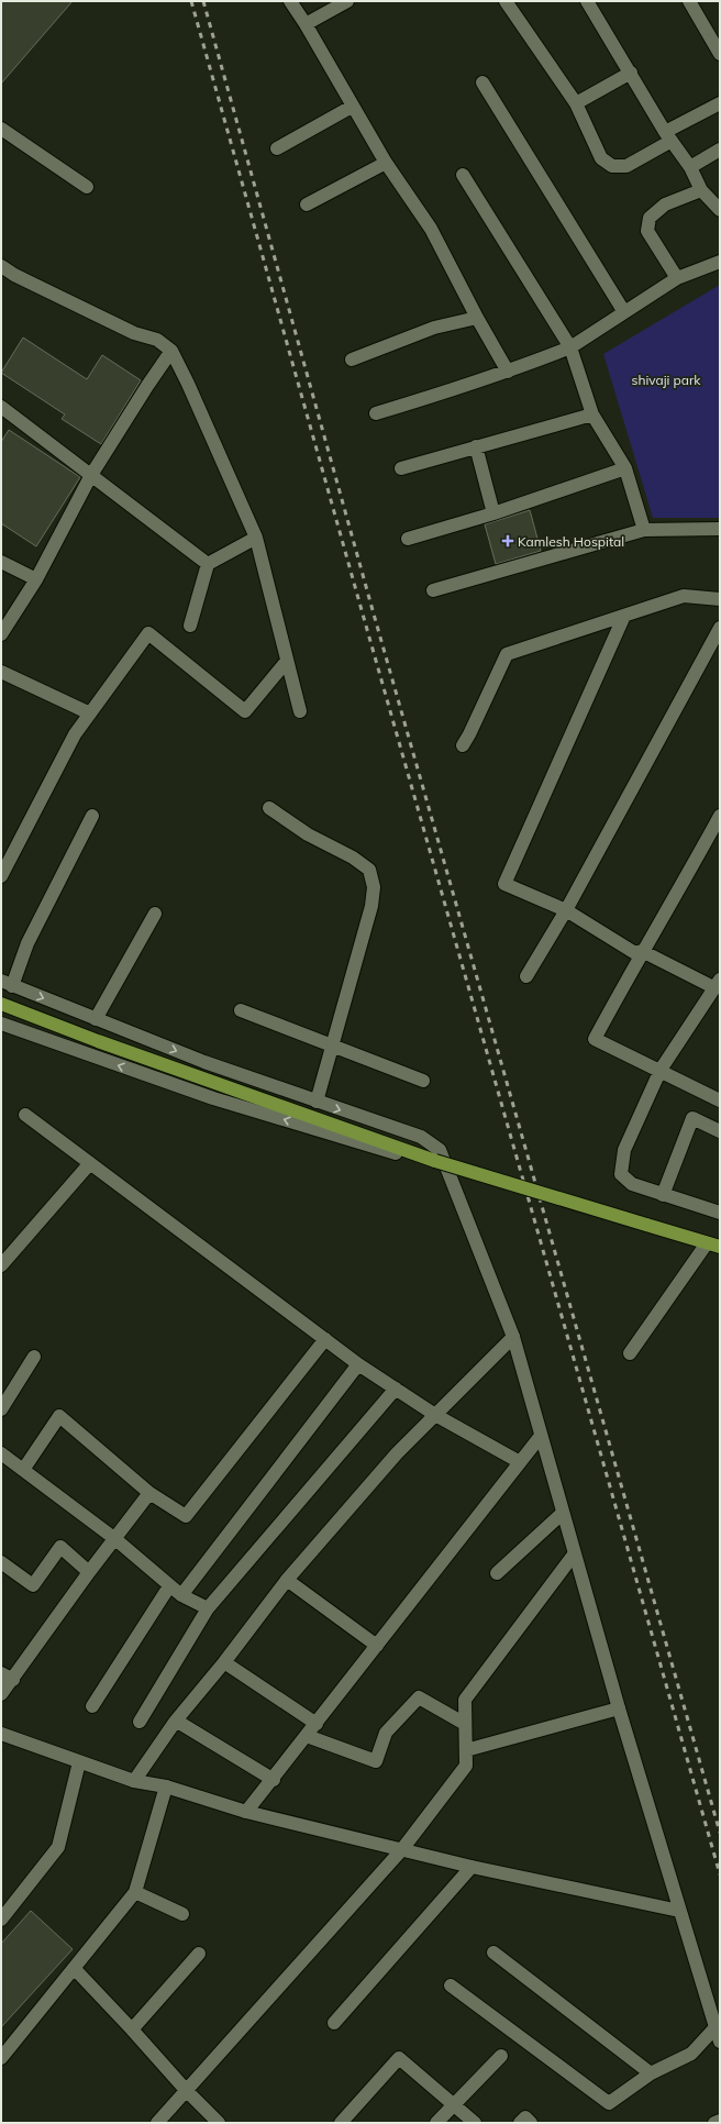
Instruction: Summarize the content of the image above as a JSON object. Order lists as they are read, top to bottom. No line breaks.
{"parks":["shivaji park"],"places":{"health":["Kamlesh Hospital"]}}
